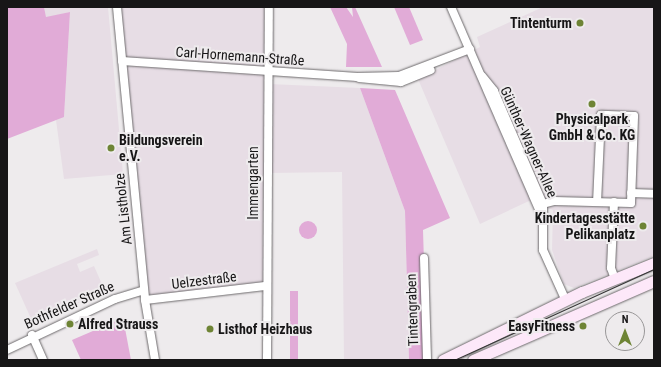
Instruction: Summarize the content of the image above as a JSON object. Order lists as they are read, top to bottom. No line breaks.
{"streets":{"street":["Carl-Hornemann-Straße","Günther-Wagner-Allee","Immengarten","Am Listholze","Uelzestraße","Bothfelder Straße","Tintengraben"]},"crossings":[["Carl-Hornemann-Straße","Günther-Wagner-Allee"],["Carl-Hornemann-Straße","Immengarten"],["Carl-Hornemann-Straße","Am Listholze"],["Immengarten","Uelzestraße"],["Am Listholze","Uelzestraße"],["Am Listholze","Bothfelder Straße"]],"places":["Tintenturm","Physicalpark GmbH & Co. KG","Bildungsverein e.V.","Kindertagesstätte Pelikanplatz","Alfred Strauss","EasyFitness","Listhof Heizhaus"],"north":"top"}
